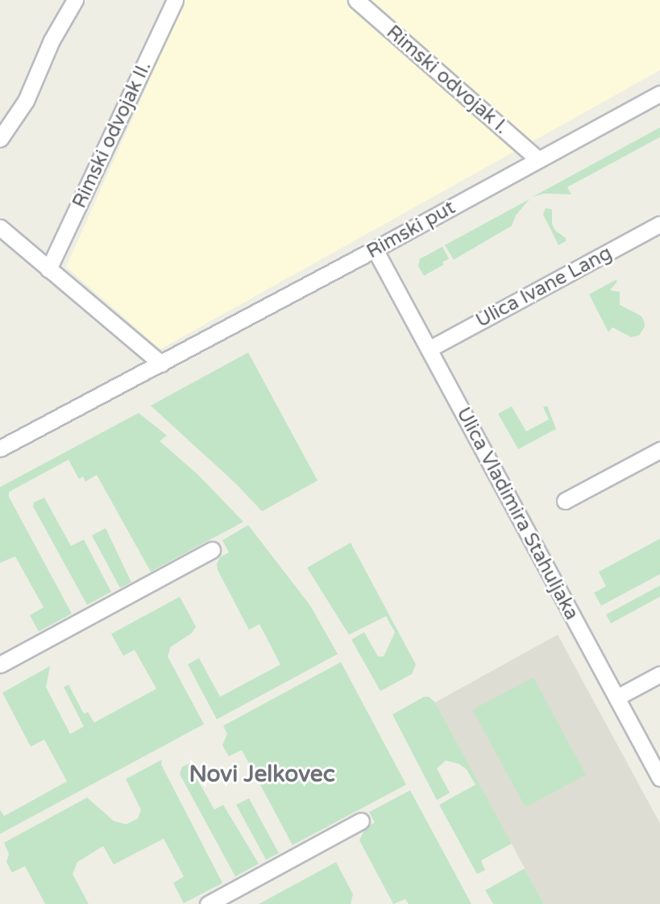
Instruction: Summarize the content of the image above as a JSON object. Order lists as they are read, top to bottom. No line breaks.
{"streets":{"street":["Rimski odvojak I.","Rimski odvojak II.","Rimski put","Ulica Ivane Lang","Ulica Vladimira Stahuljaka"]},"crossings":[["Rimski odvojak I.","Rimski put"],["Rimski put","Ulica Vladimira Stahuljaka"],["Ulica Ivane Lang","Ulica Vladimira Stahuljaka"]],"districts":["Novi Jelkovec"]}
